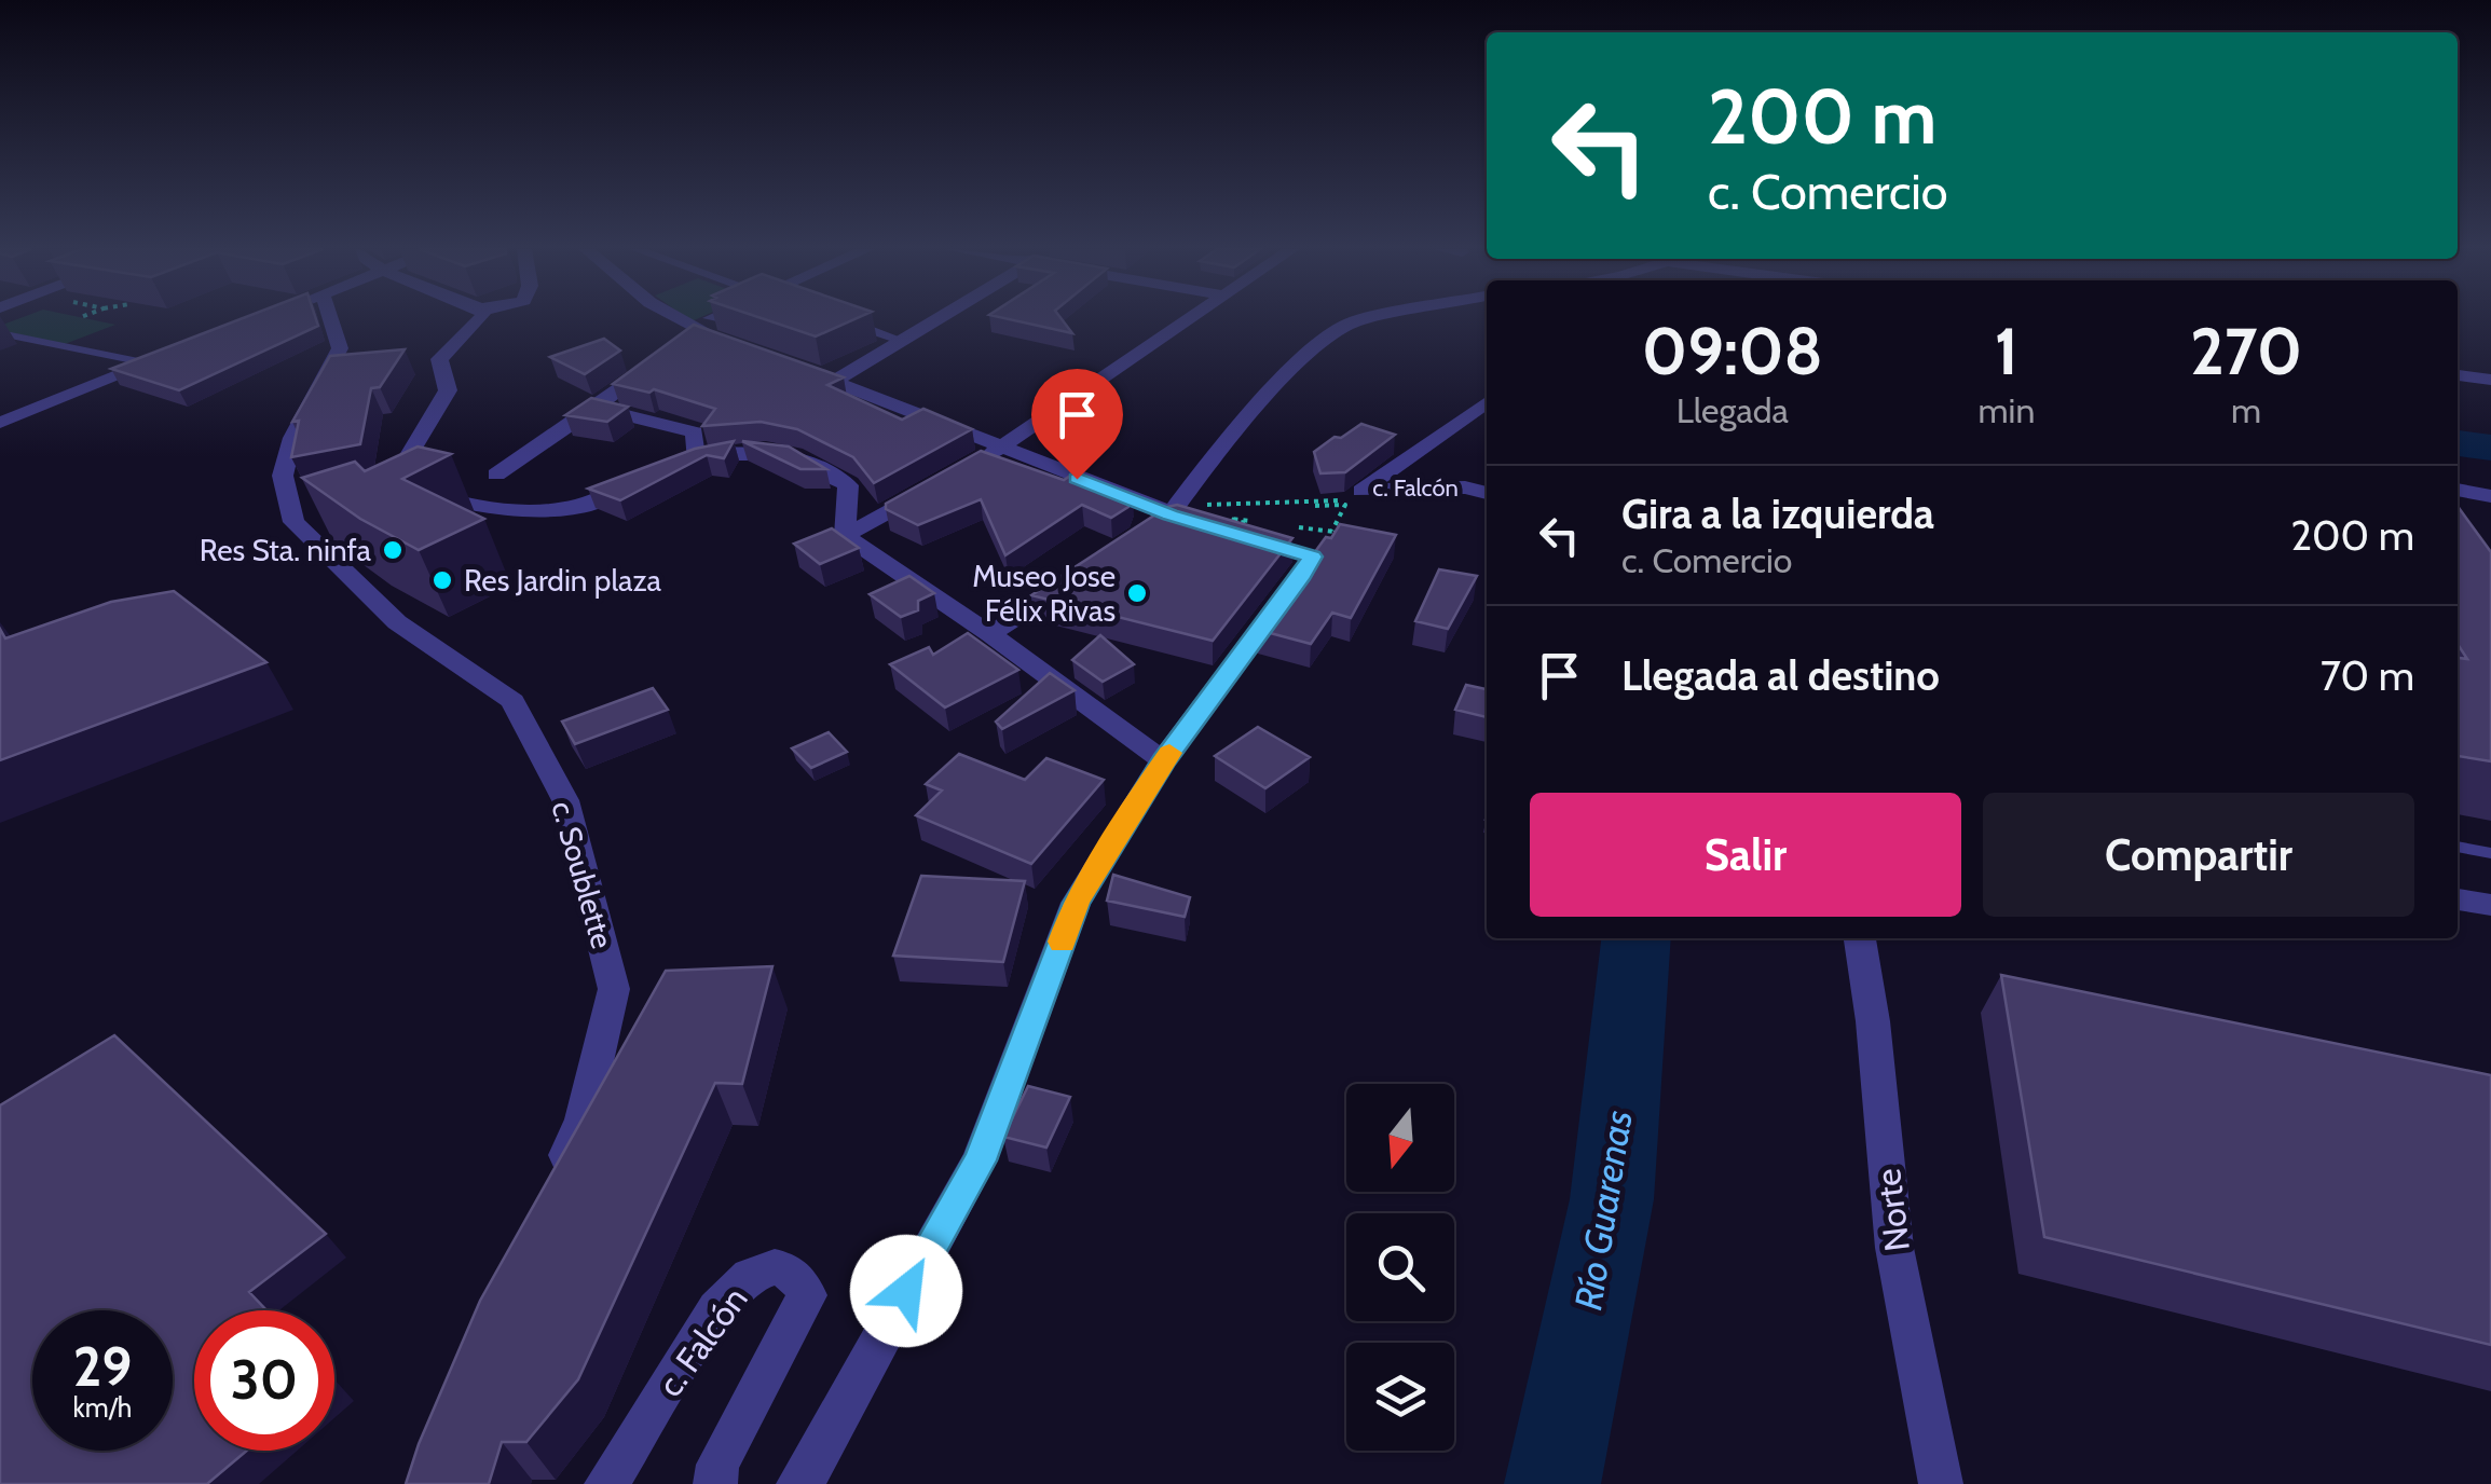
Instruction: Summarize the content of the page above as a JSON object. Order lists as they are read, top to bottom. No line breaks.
{"streets":{"street":["c. Falcón","c. Soublette","Norte"]},"water":["Río Guarenas"],"places":["Res Sta. ninfa","Res Jardin plaza","Museo Jose Félix Rivas"],"north":"bottom","page":{"turn":["200 m","c. Comercio"],"eta":["09:08","Llegada","1","min","270","m"],"list":[{"name":"Gira a la izquierda","note":"c. Comercio","value":"200 m"},{"name":"Llegada al destino","value":"70 m"}],"buttons":["Salir","Compartir"],"speed":"29 km/h","limit":"30"}}
